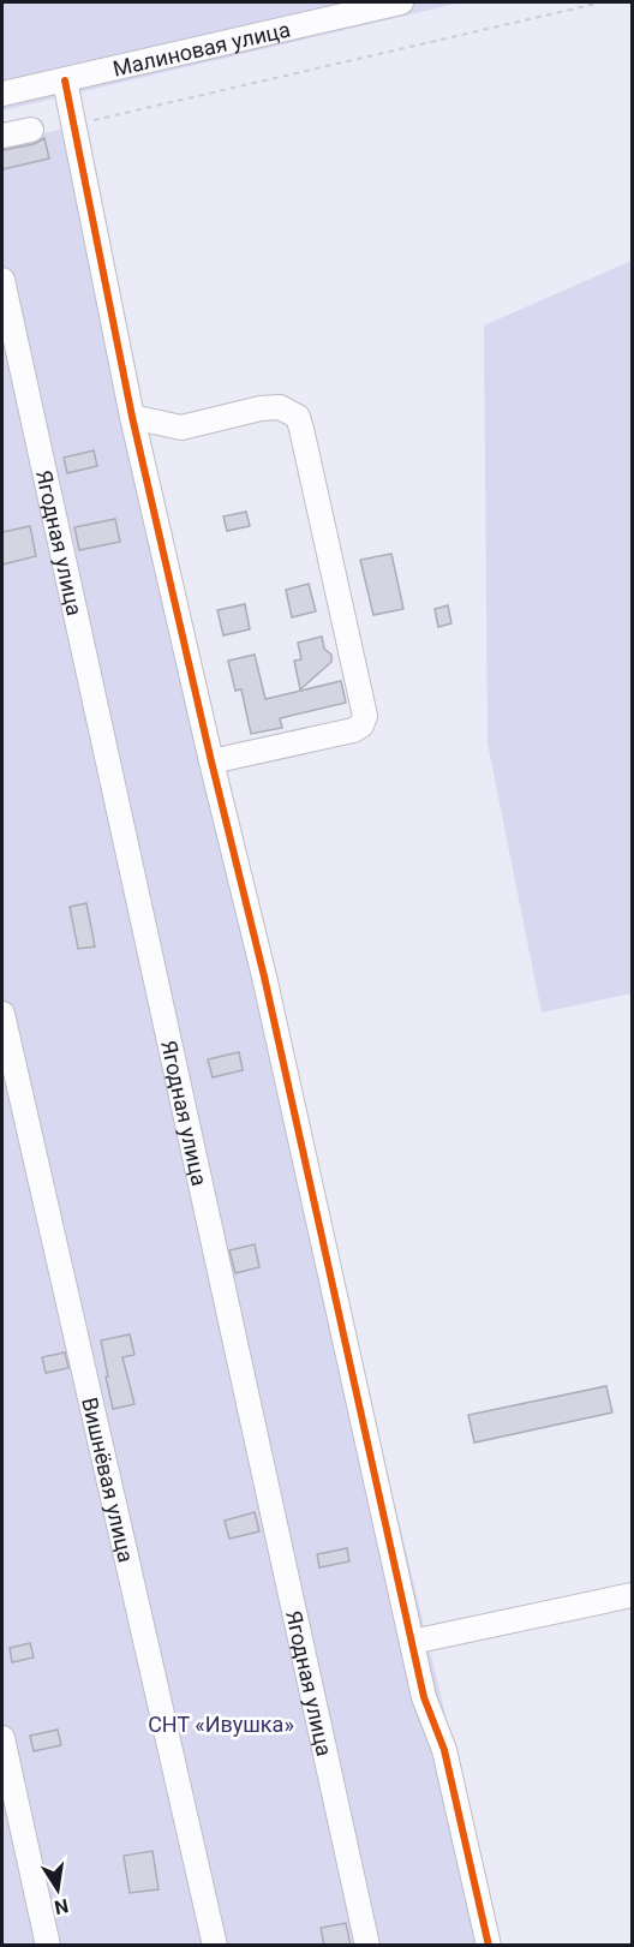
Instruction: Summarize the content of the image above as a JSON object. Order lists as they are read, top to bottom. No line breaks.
{"streets":{"street":["Малиновая улица","Ягодная улица","Вишнёвая улица"]},"parks":["СНТ «Ивушка»"],"north":"bottom"}
